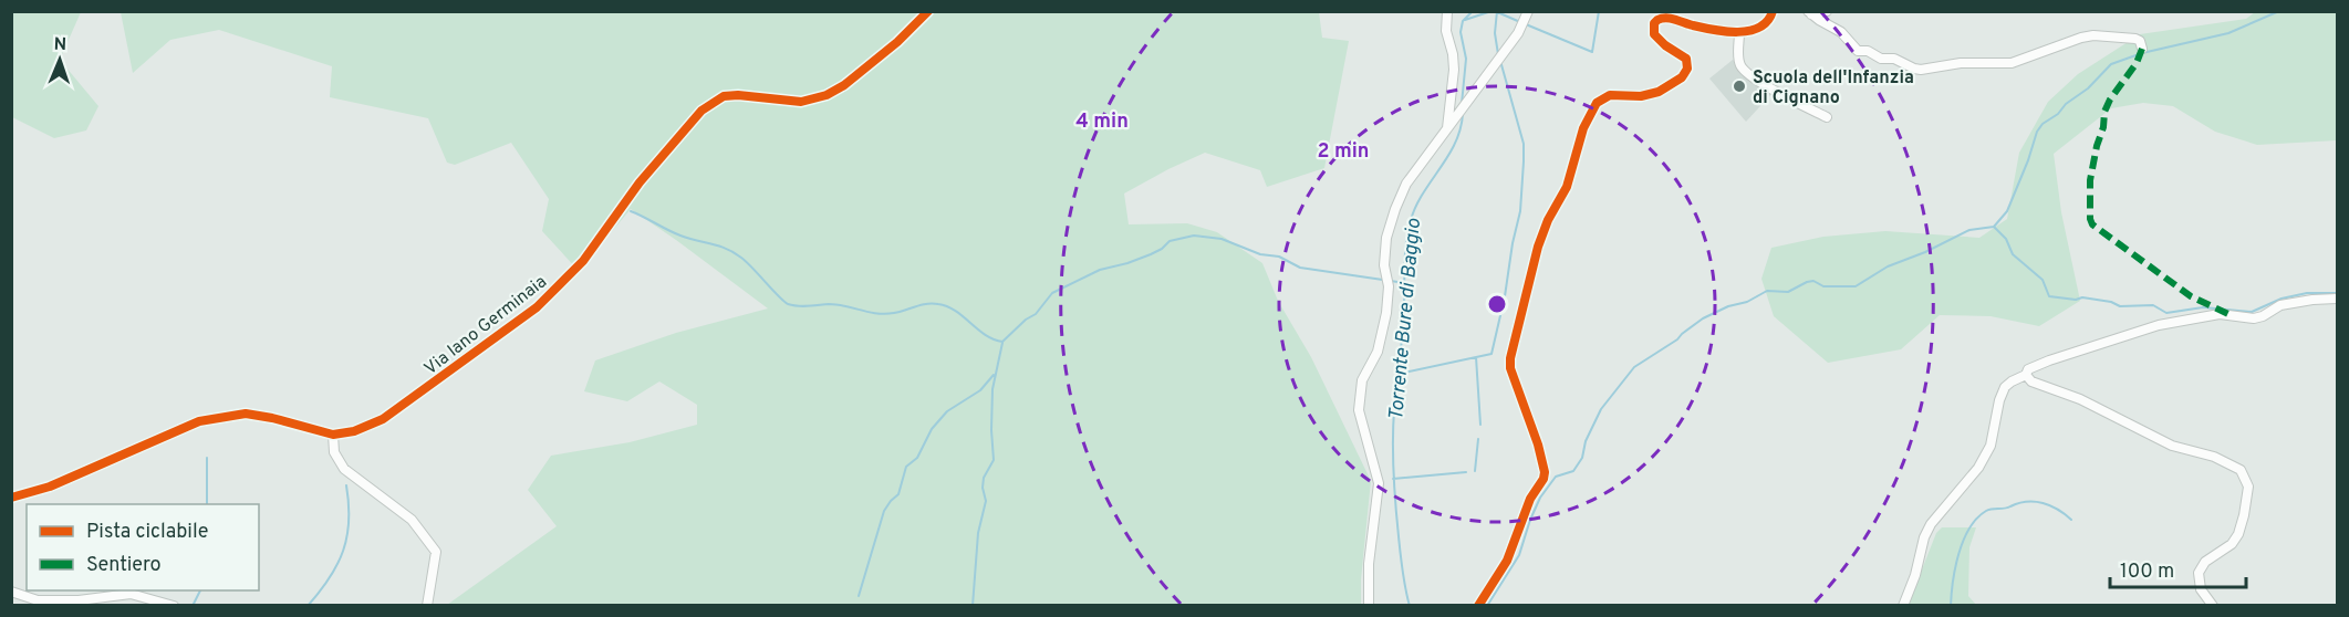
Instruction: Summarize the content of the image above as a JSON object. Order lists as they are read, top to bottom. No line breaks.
{"streets":{"street":["Via Iano Germinaia"]},"water":["Torrente Bure di Baggio"],"places":["Scuola dell'Infanzia di Cignano"],"legend":["Pista ciclabile","Sentiero"],"scale_bar":"100 m","north":"top","rings":["4 min","2 min"]}
